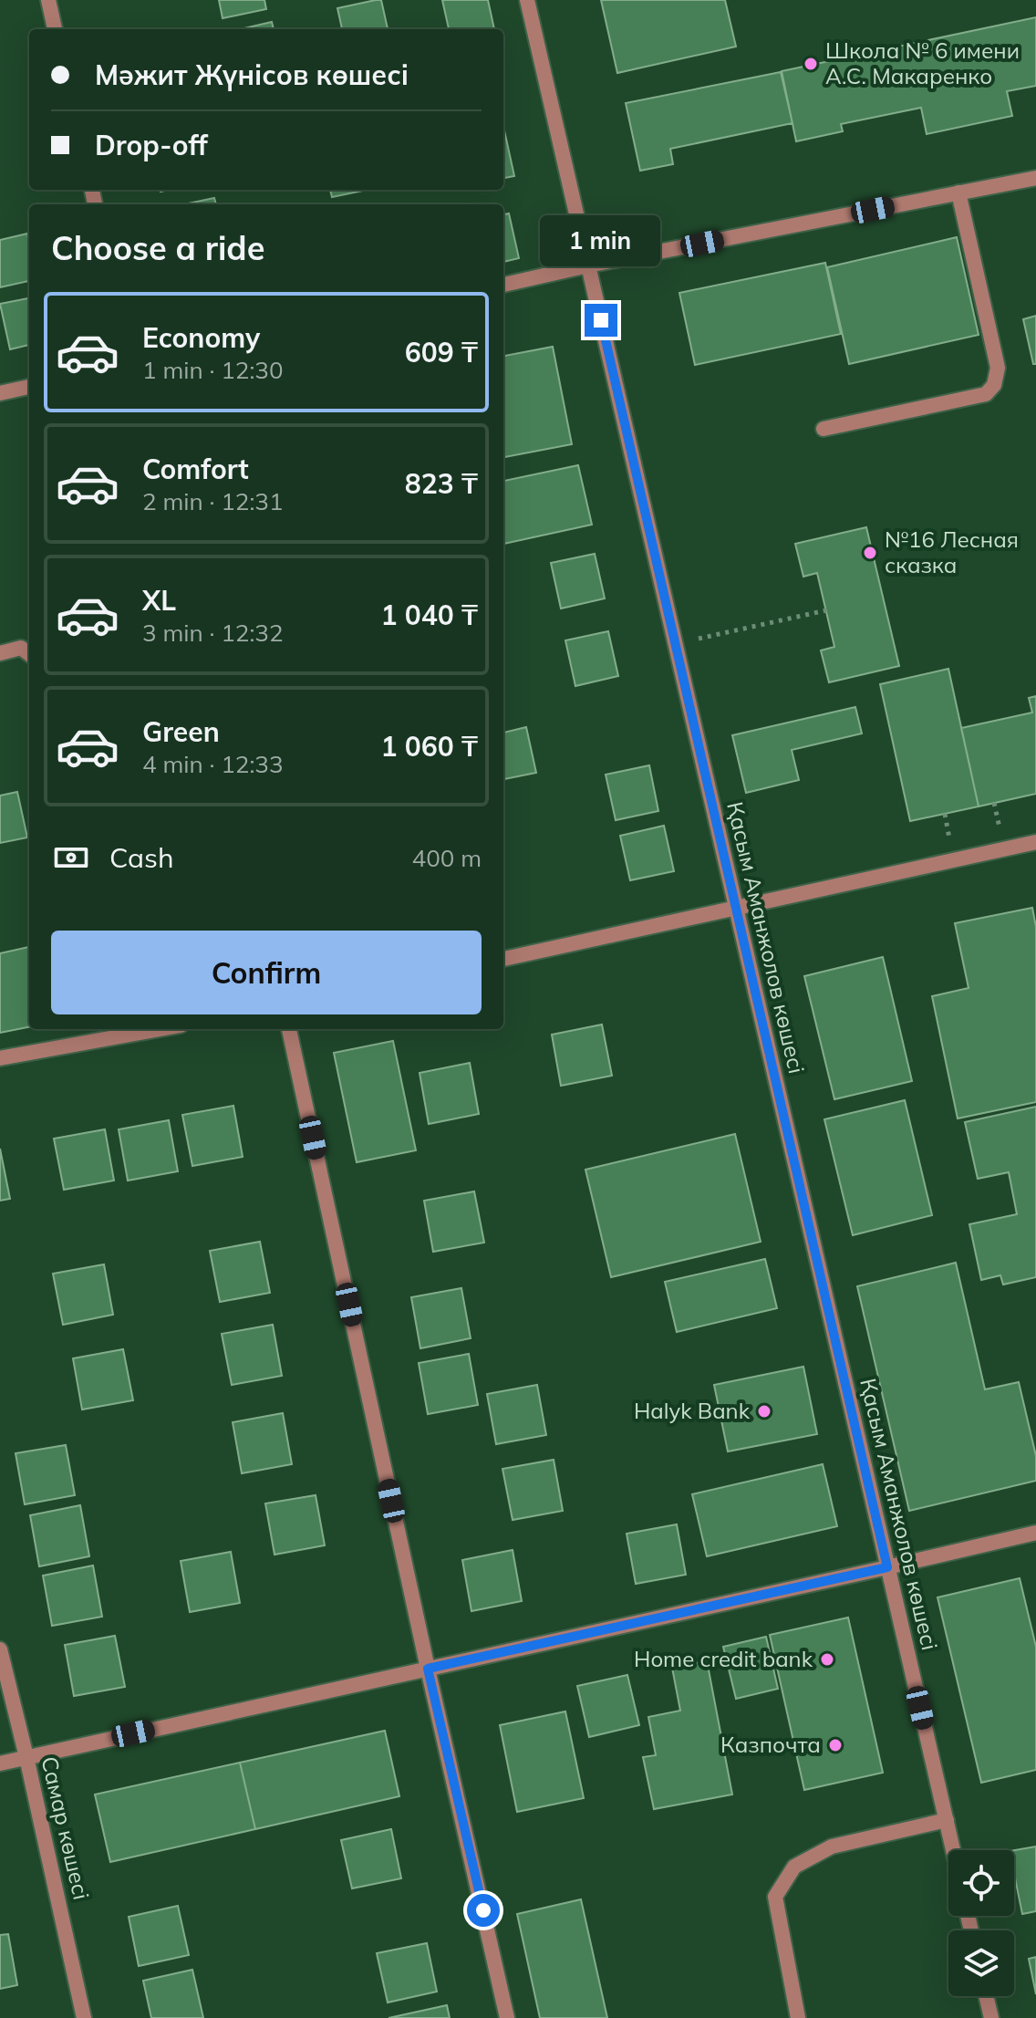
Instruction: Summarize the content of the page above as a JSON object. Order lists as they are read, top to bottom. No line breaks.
{"streets":{"street":["Қасым Аманжолов көшесі","Самар көшесі"]},"places":["Школа № 6 имени А.С. Макаренко","№16 Лесная сказка","Halyk Bank","Home credit bank","Казпочта"],"page":{"banner":["Мәжит Жүнісов көшесі","Drop-off"],"heading":"Choose a ride","bubble":"1 min","list":[{"name":"Economy","note":"1 min · 12:30","value":"609 ₸"},{"name":"Comfort","note":"2 min · 12:31","value":"823 ₸"},{"name":"XL","note":"3 min · 12:32","value":"1 040 ₸"},{"name":"Green","note":"4 min · 12:33","value":"1 060 ₸"}],"pay":["Cash","400 m"],"buttons":"Confirm"}}
